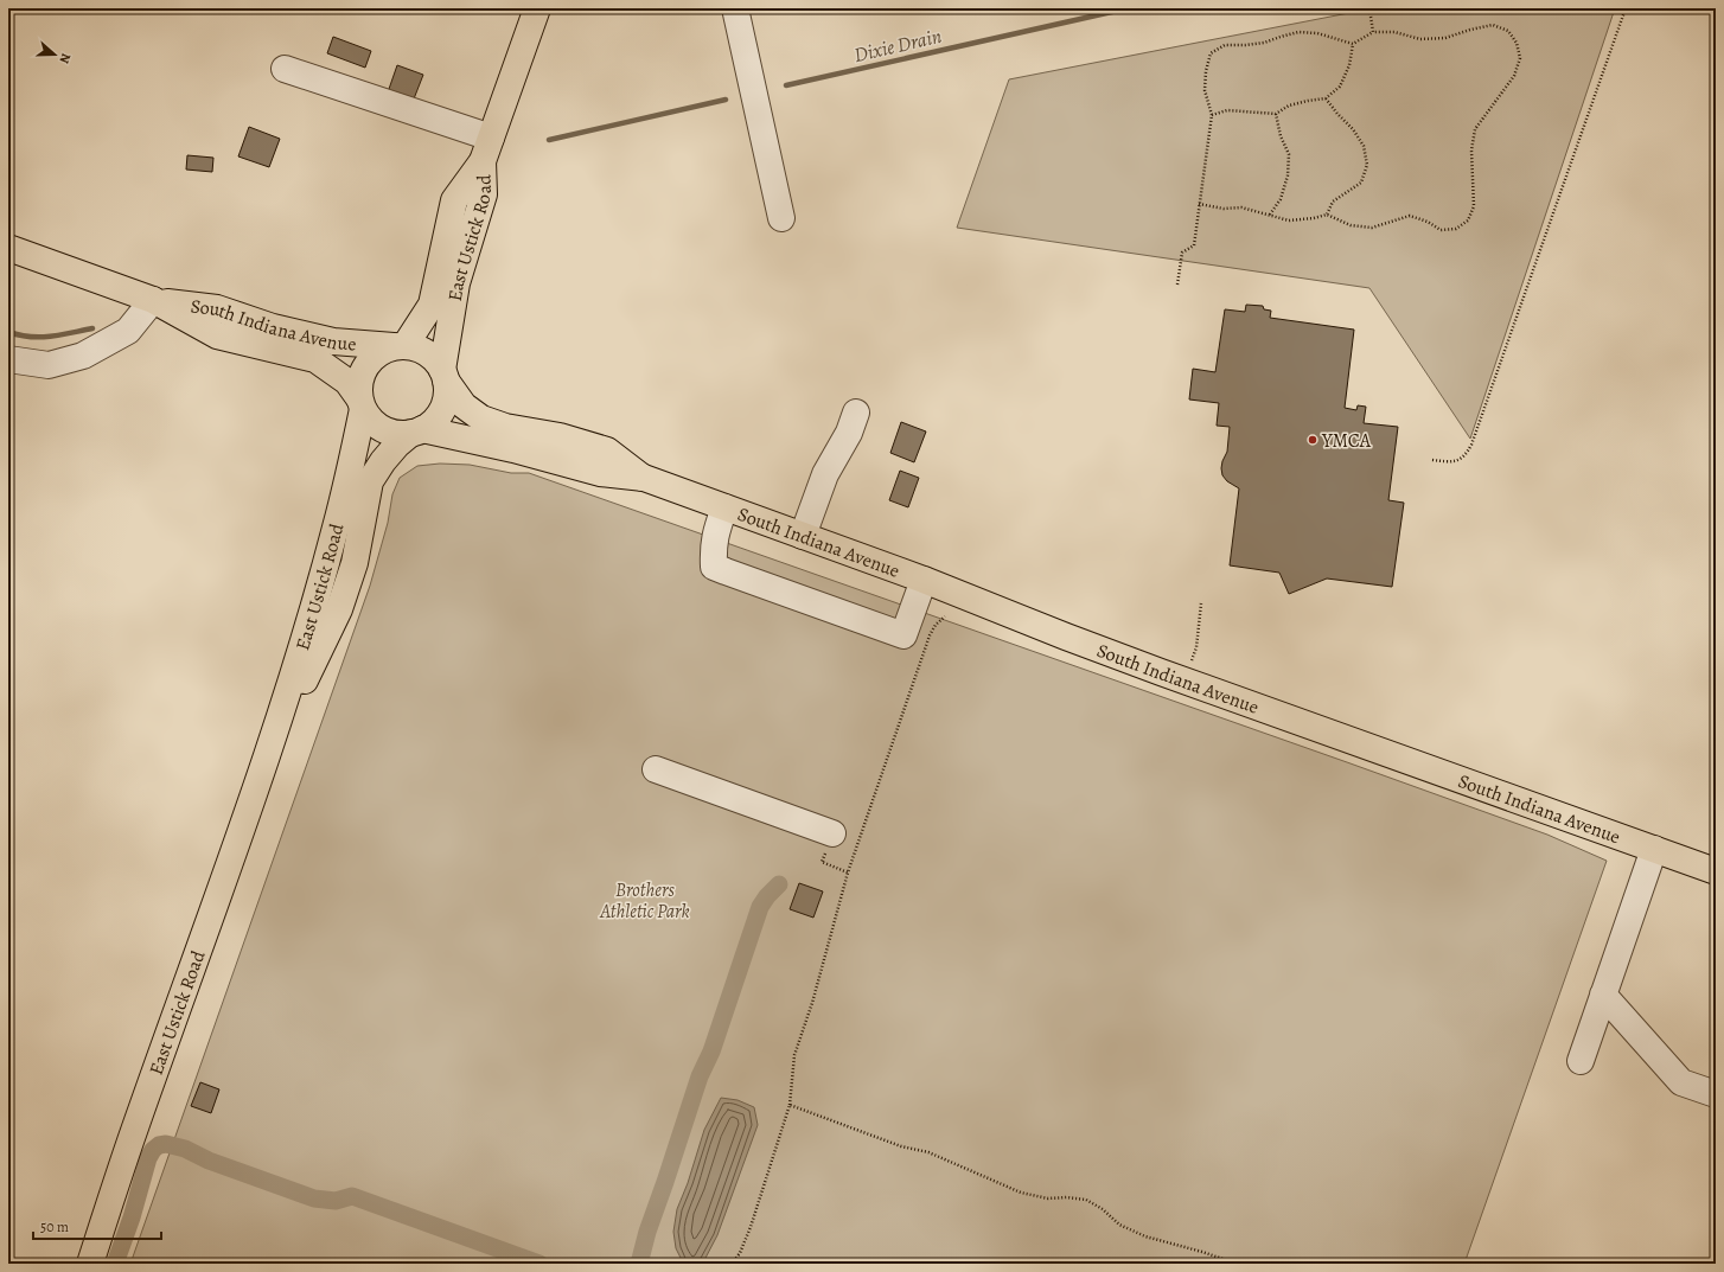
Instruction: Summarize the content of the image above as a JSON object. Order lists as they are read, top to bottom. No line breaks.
{"streets":{"main road":["East Ustick Road","South Indiana Avenue"]},"crossings":[["East Ustick Road","South Indiana Avenue"]],"water":["Dixie Drain"],"parks":["Brothers Athletic Park"],"places":["YMCA"],"scale_bar":"50 m","north":"right"}
